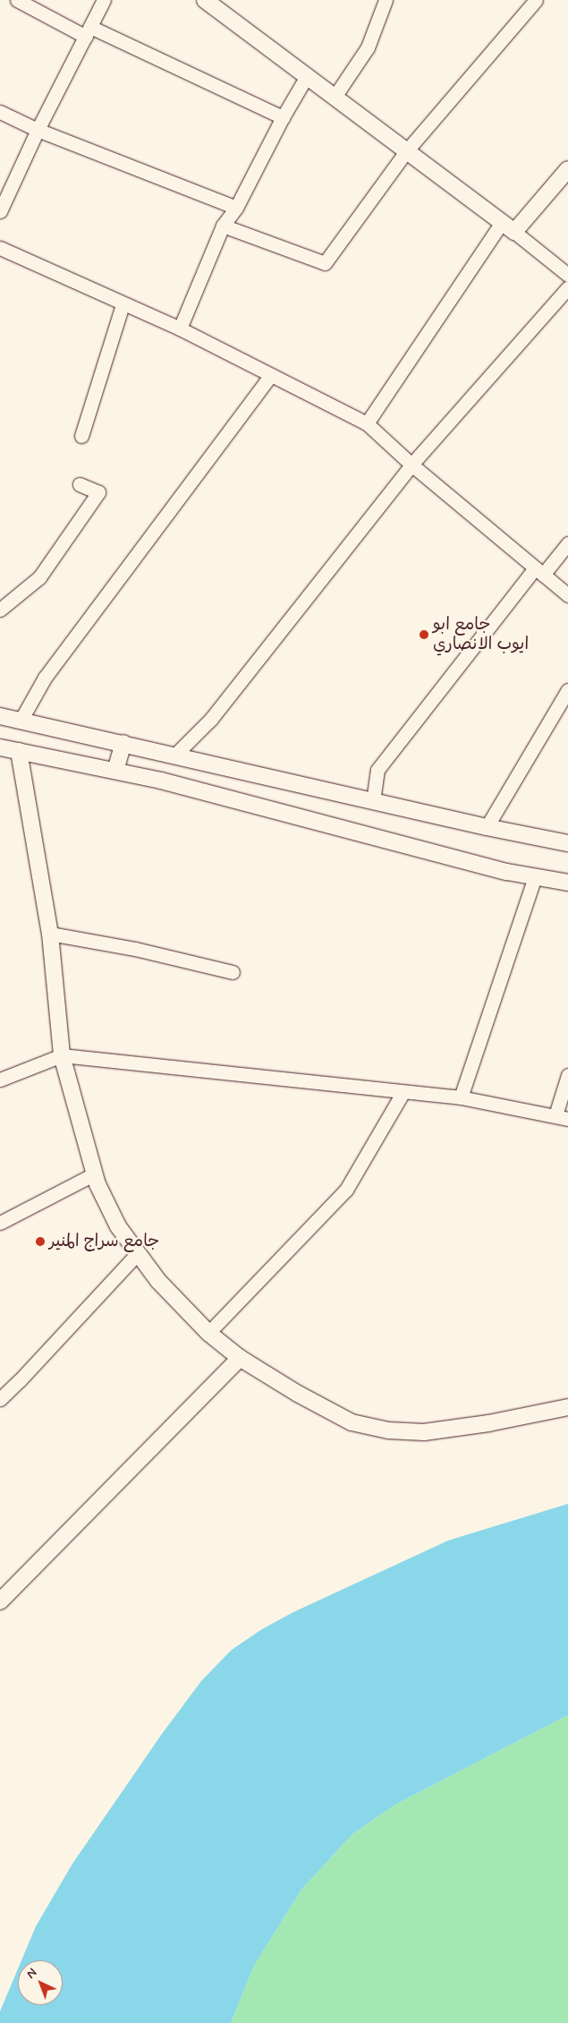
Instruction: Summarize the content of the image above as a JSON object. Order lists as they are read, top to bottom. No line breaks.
{"places":["جامع ابو ايوب الانصاري","جامع سراج المنير"],"north":"top left"}
